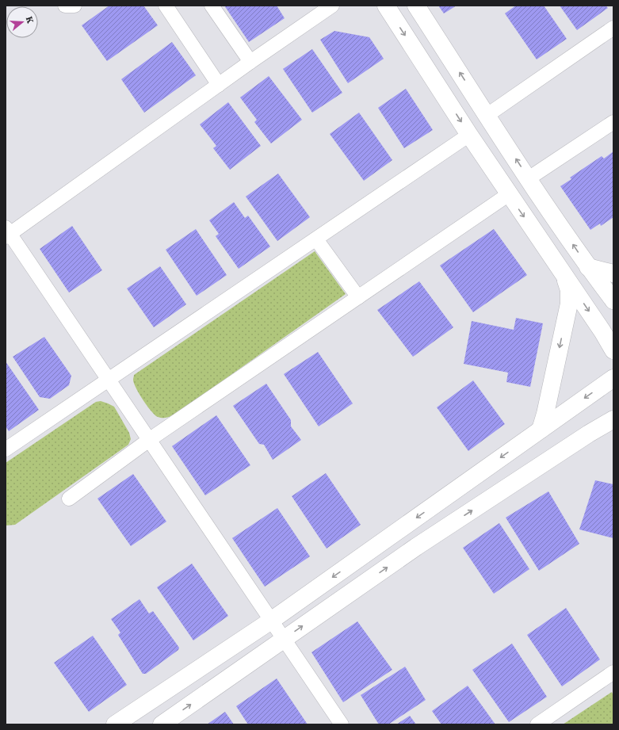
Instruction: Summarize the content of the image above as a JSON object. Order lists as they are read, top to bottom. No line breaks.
{"north":"right"}
